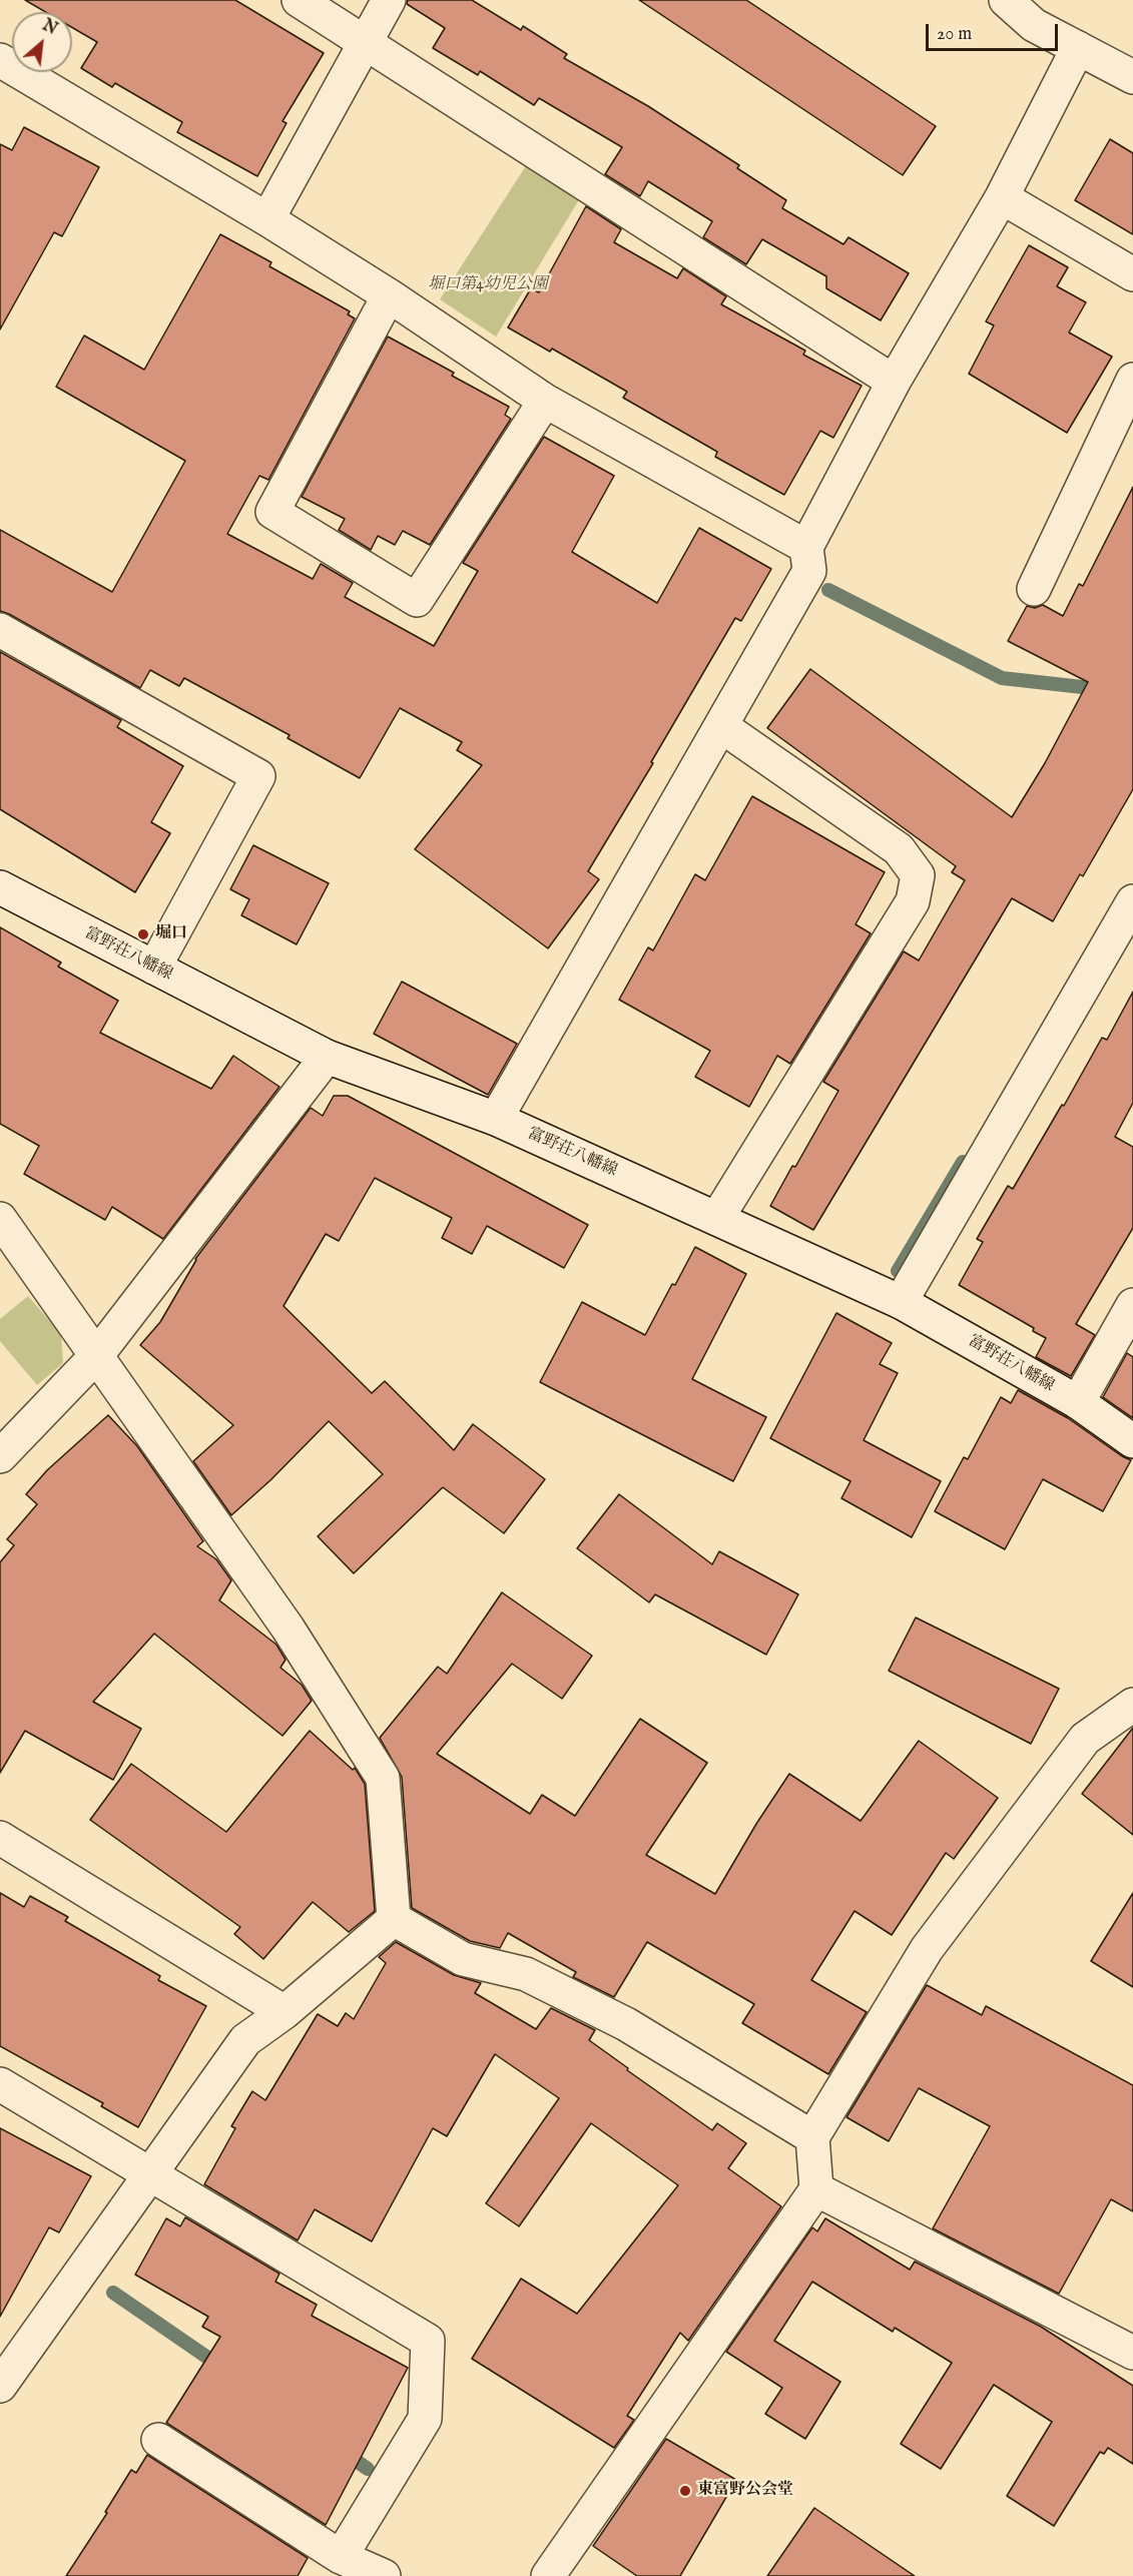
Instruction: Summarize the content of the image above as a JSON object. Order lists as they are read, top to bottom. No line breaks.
{"streets":{"street":["富野荘八幡線"]},"parks":["堀口第4幼児公園"],"places":["堀口","東富野公会堂"],"scale_bar":"20 m","north":"top right"}
